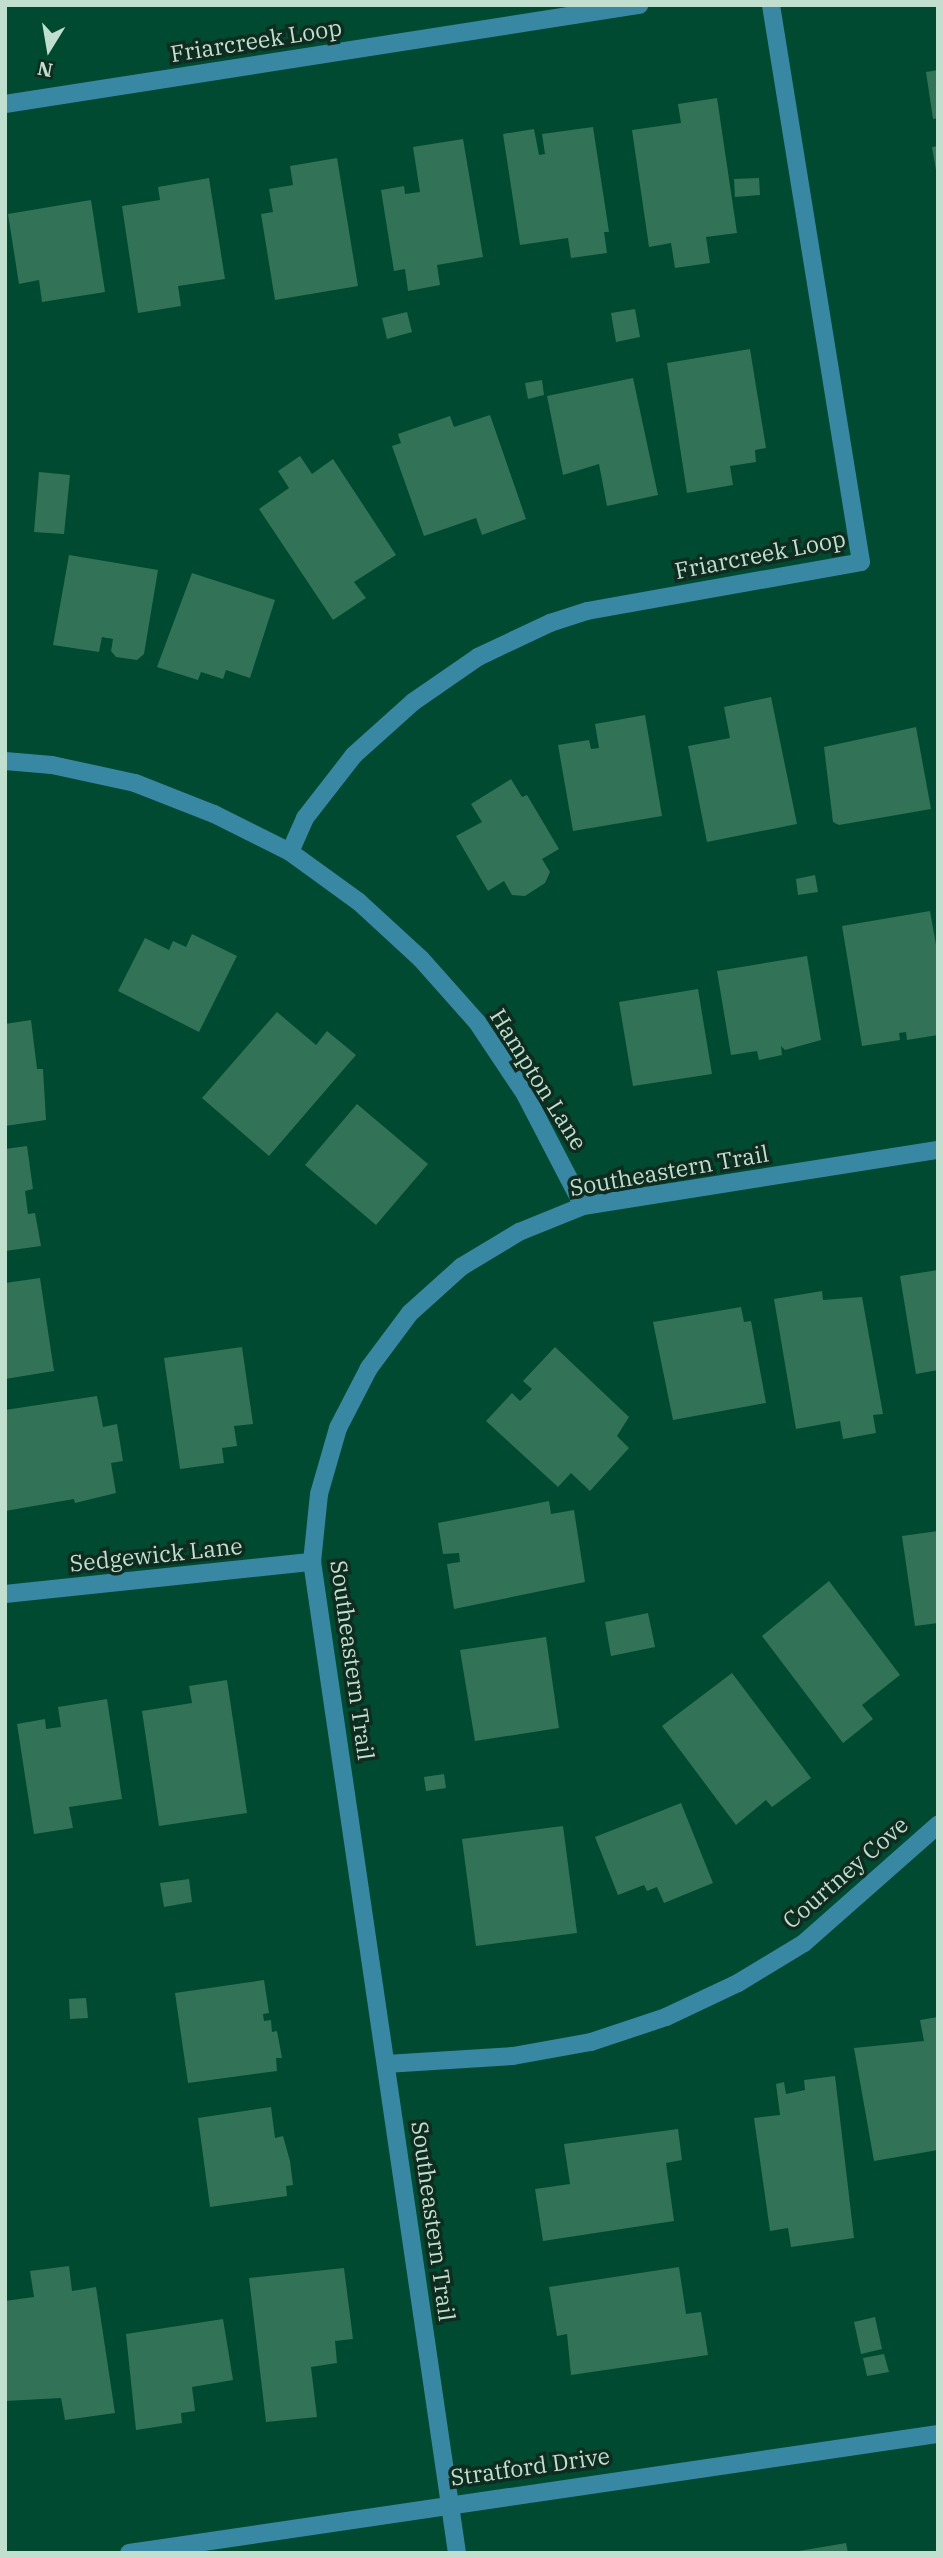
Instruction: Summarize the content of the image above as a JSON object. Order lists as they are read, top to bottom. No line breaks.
{"streets":{"street":["Friarcreek Loop","Hampton Lane","Southeastern Trail","Sedgewick Lane","Courtney Cove","Stratford Drive"]},"crossings":[["Friarcreek Loop","Hampton Lane"],["Hampton Lane","Southeastern Trail"],["Southeastern Trail","Sedgewick Lane"],["Southeastern Trail","Courtney Cove"],["Southeastern Trail","Stratford Drive"]],"north":"bottom"}
